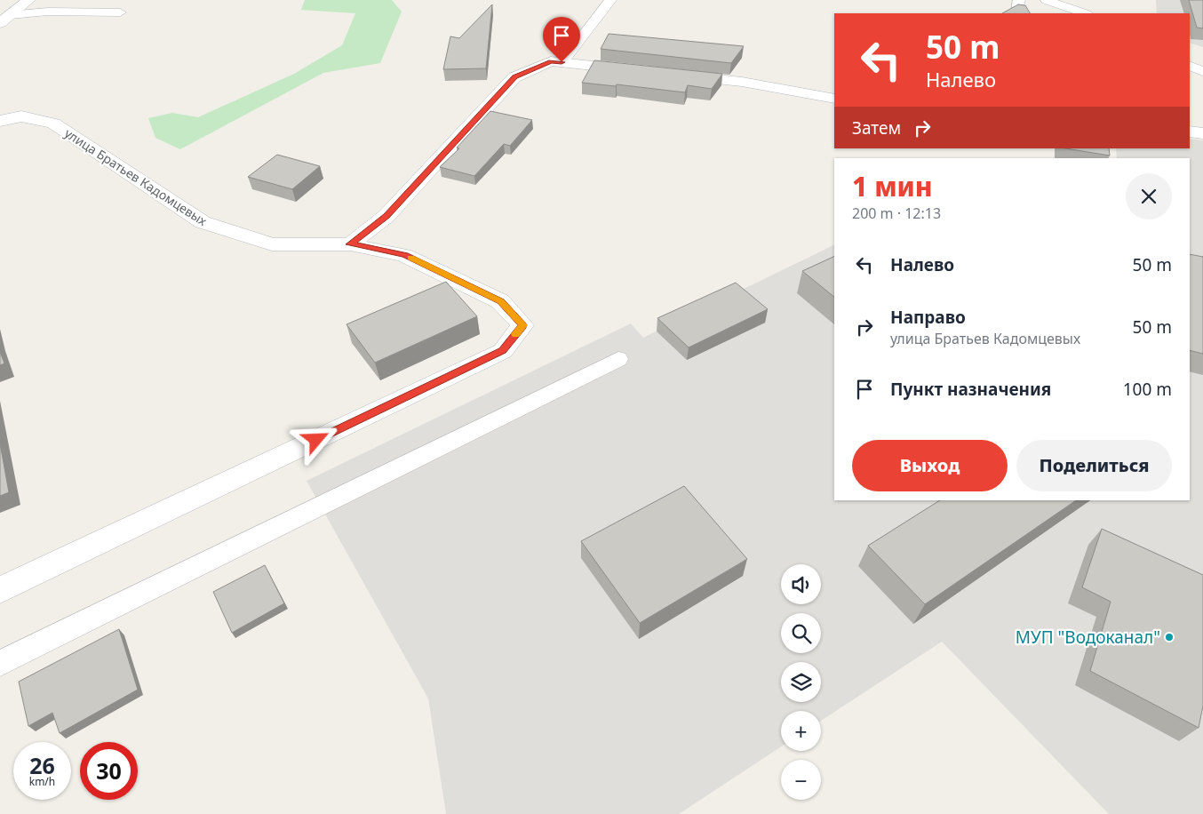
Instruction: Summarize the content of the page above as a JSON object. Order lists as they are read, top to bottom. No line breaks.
{"streets":{"street":["улица Братьев Кадомцевых"]},"places":["МУП \"Водоканал\""],"page":{"turn":["50 m","Налево"],"then":"Затем","heading":["1 мин","200 m · 12:13"],"list":[{"name":"Налево","value":"50 m"},{"name":"Направо","note":"улица Братьев Кадомцевых","value":"50 m"},{"name":"Пункт назначения","value":"100 m"}],"buttons":["Выход","Поделиться"],"map_buttons":["+","−"],"speed":"26 km/h","limit":"30"}}
